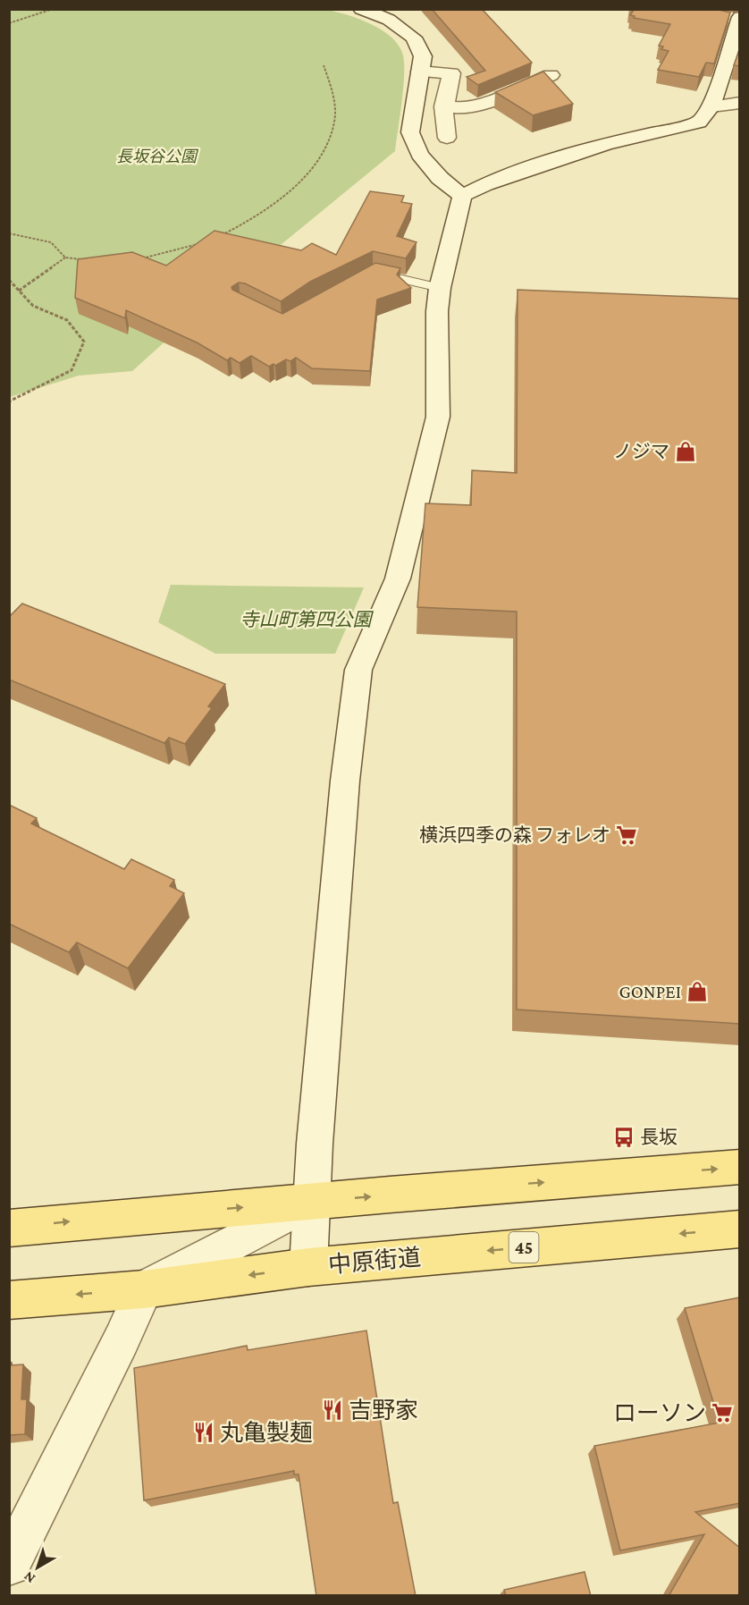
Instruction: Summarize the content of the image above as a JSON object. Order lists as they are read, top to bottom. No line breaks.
{"streets":{"main road":["45","中原街道"]},"parks":["長坂谷公園","寺山町第四公園"],"places":{"shop":["ノジマ","GONPEI"],"supermarket":["横浜四季の森 フォレオ","ローソン"],"bus stop":["長坂"],"restaurant":["吉野家","丸亀製麺"]},"north":"bottom left"}
